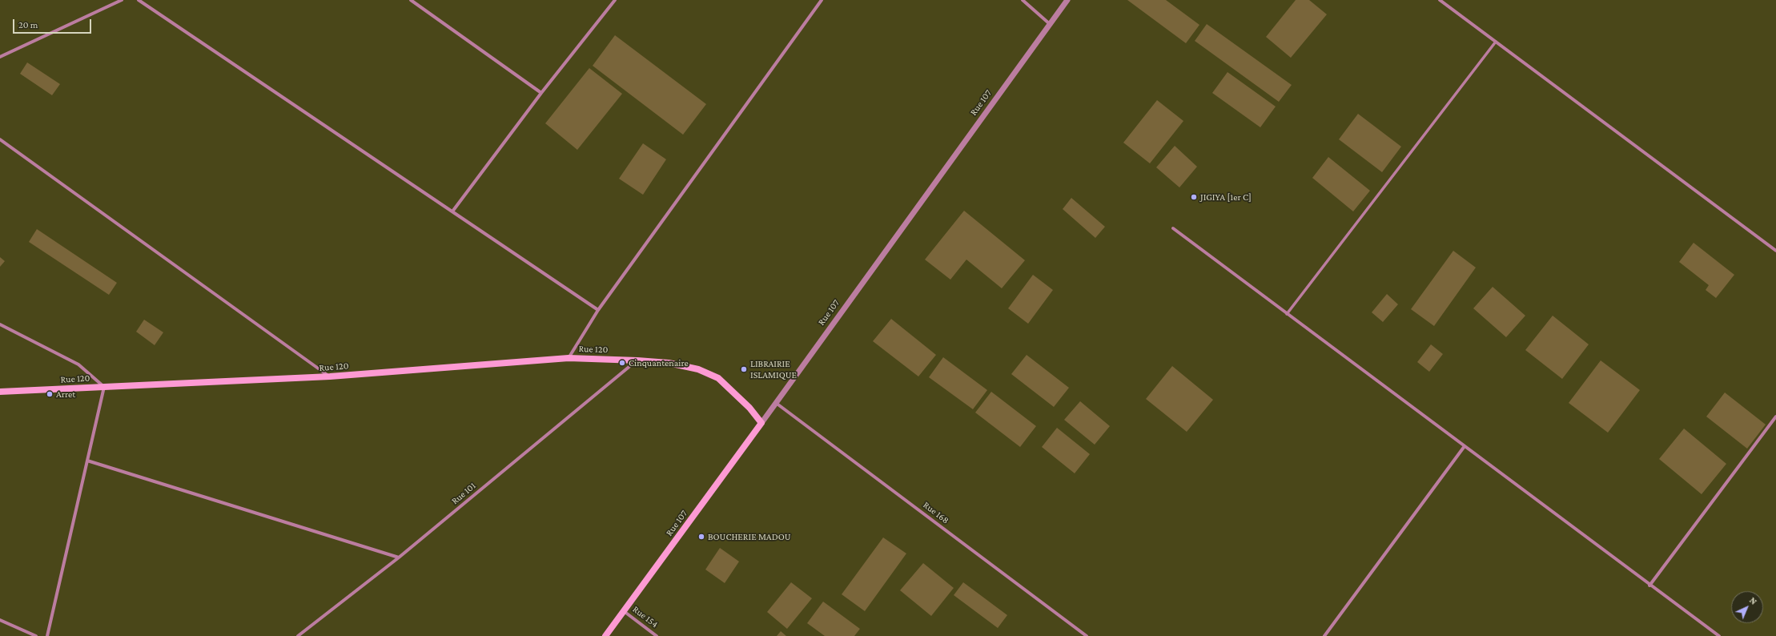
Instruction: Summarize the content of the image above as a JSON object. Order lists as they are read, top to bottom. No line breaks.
{"streets":{"main road":["Rue 107","Rue 120"],"street":["Rue 101","Rue 168","Rue 154"]},"crossings":[["Rue 107","Rue 120"],["Rue 107","Rue 168"],["Rue 107","Rue 154"],["Rue 120","Rue 101"]],"places":["JIGIYA [1er C]","Cinquantenaire","LIBRAIRIE ISLAMIQUE","Arret","BOUCHERIE MADOU"],"scale_bar":"20 m","north":"top right"}
